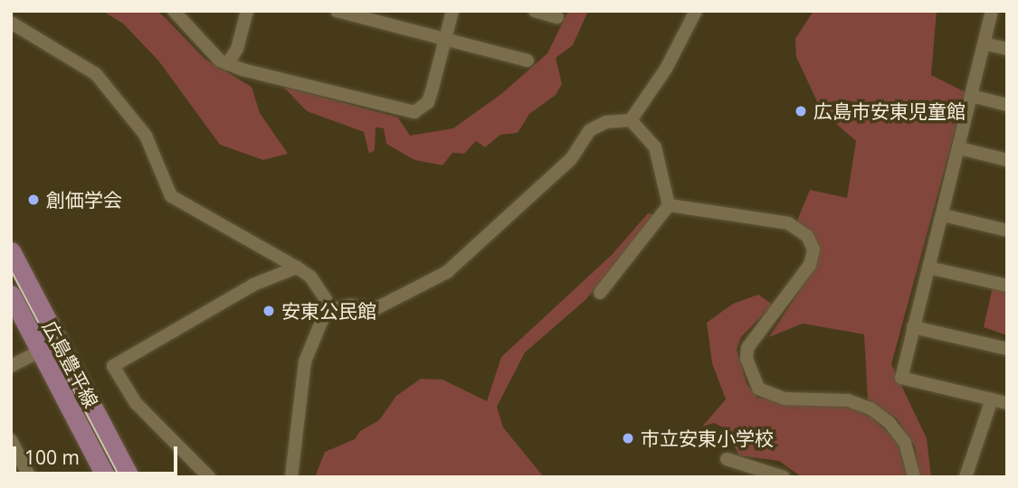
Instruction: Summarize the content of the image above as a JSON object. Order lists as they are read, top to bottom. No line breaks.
{"streets":{"main road":["広島豊平線"]},"places":["広島市安東児童館","創価学会","安東公民館","市立安東小学校"],"scale_bar":"100 m"}
